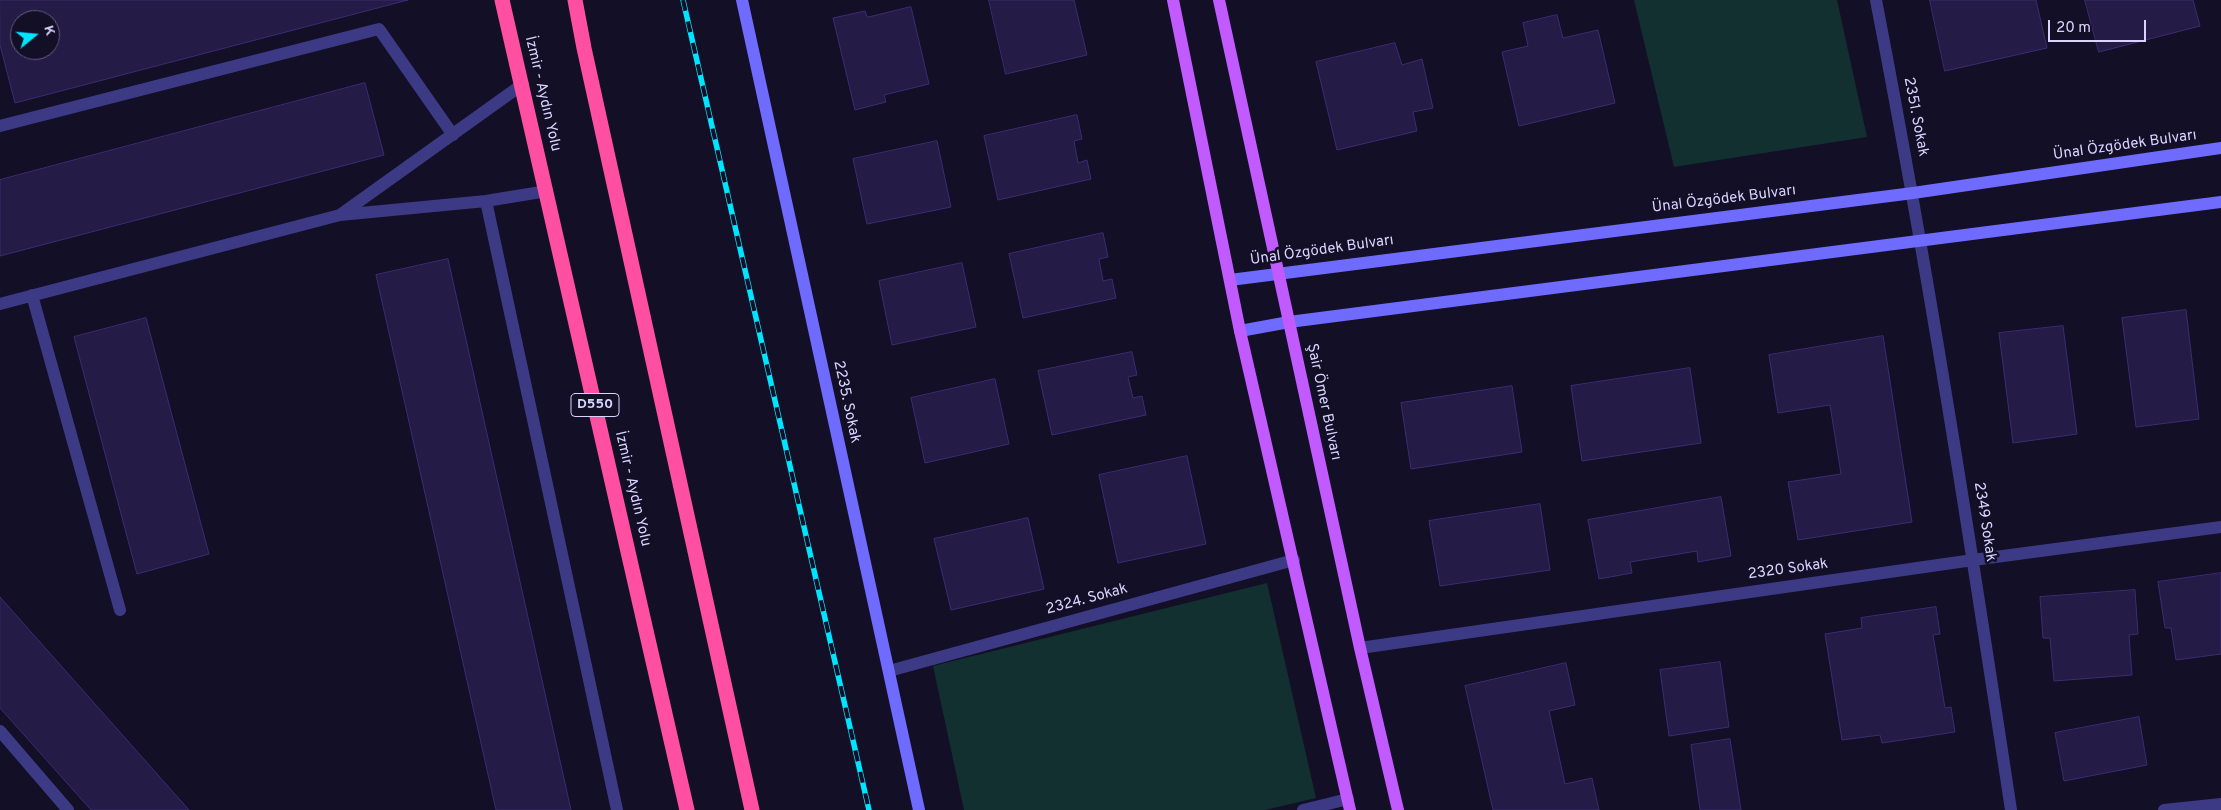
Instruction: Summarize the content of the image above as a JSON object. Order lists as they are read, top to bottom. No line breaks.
{"streets":{"highway":["İzmir - Aydın Yolu","D550"],"main road":["Ünal Özgödek Bulvarı","2235. Sokak","Şair Ömer Bulvarı"],"street":["2351. Sokak","2349 Sokak","2320 Sokak","2324. Sokak"]},"crossings":[["2351. Sokak","Ünal Özgödek Bulvarı"],["2351. Sokak","2349 Sokak"],["Ünal Özgödek Bulvarı","Şair Ömer Bulvarı"],["2235. Sokak","2324. Sokak"],["Şair Ömer Bulvarı","2320 Sokak"],["2349 Sokak","2320 Sokak"]],"scale_bar":"20 m","north":"right"}
